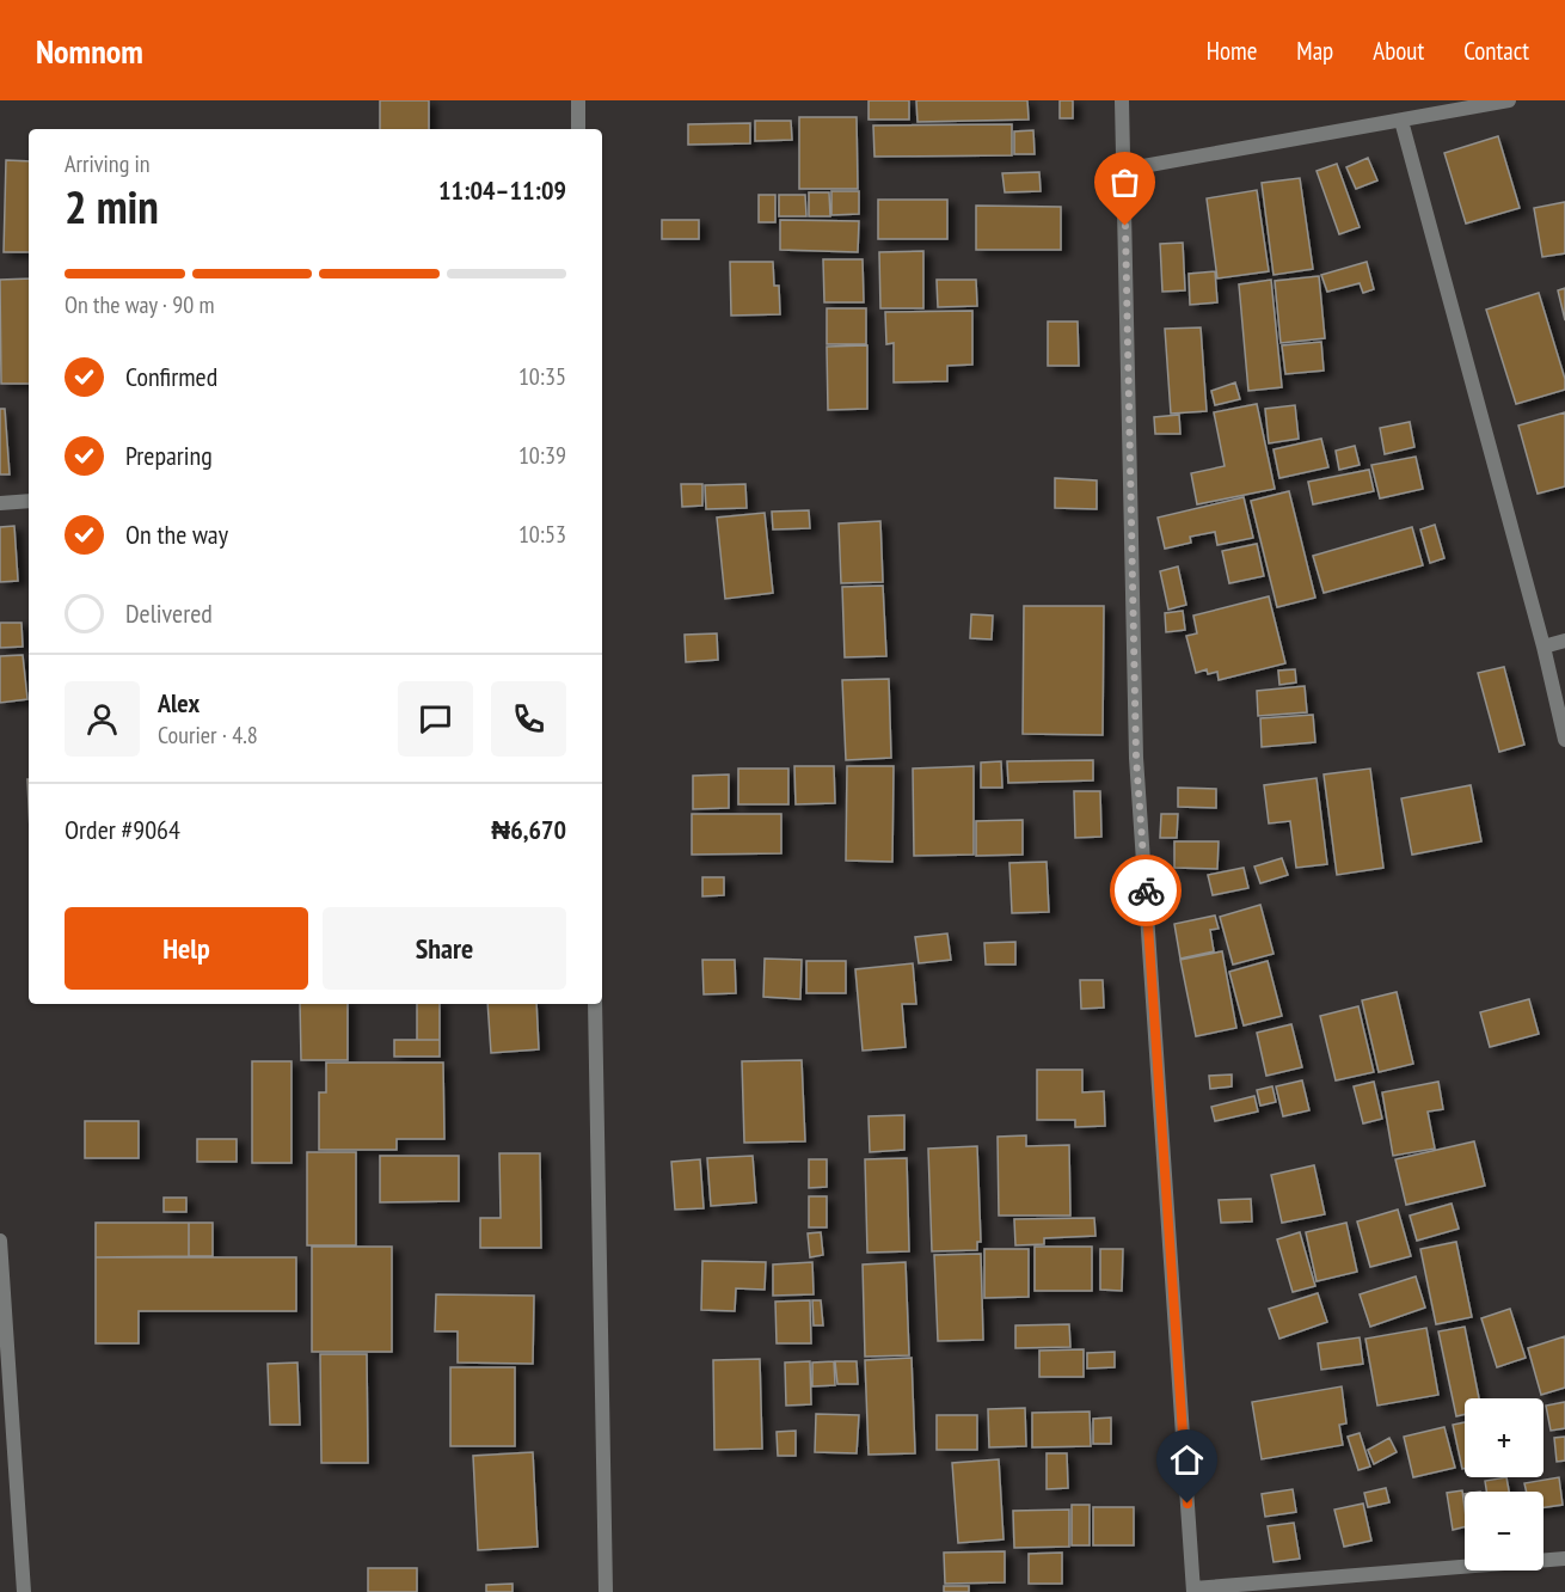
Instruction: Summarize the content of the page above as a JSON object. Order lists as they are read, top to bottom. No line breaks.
{"page":{"header":"Nomnom","nav":["Home","Map","About","Contact"],"heading":["2 min","Arriving in","11:04–11:09"],"panel":["Alex","Courier · 4.8","Order #9064","₦6,670"],"bar":"On the way · 90 m","list":[["Confirmed","10:35"],["Preparing","10:39"],["On the way","10:53"],"Delivered"],"buttons":["Help","Share"],"map_buttons":["+","−"]}}
